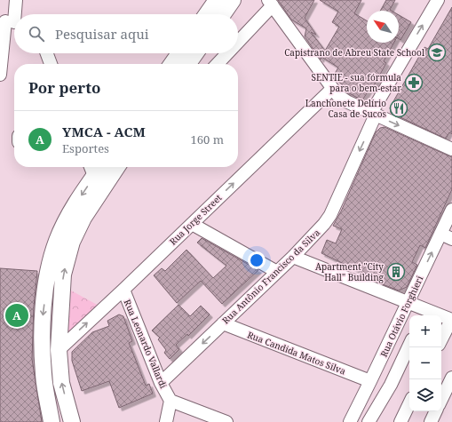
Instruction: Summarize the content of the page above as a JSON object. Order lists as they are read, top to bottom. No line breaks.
{"streets":{"street":["Rua Jorge Street","Rua Antônio Francisco da Silva","Rua Otávio Forghieri","Rua Leonardo Vallardi","Rua Candida Matos Silva"]},"crossings":[["Rua Jorge Street","Rua Leonardo Vallardi"],["Rua Antônio Francisco da Silva","Rua Leonardo Vallardi"],["Rua Antônio Francisco da Silva","Rua Candida Matos Silva"],["Rua Otávio Forghieri","Rua Candida Matos Silva"]],"one_way":["Rua Jorge Street"],"places":{"school or university":["Capistrano de Abreu State School"],"pharmacy":["SENTIE - sua fórmula para o bem-estar"],"restaurant":["Lanchonete Delírio Casa de Sucos"],"building":["Apartment \"City Hall\" Building"]},"north":"top left","page":{"search":"Pesquisar aqui","heading":"Por perto","list":[{"mark":"A","name":"YMCA - ACM","note":"Esportes","value":"160 m"}],"pins":"A","map_buttons":["+","−"]}}
